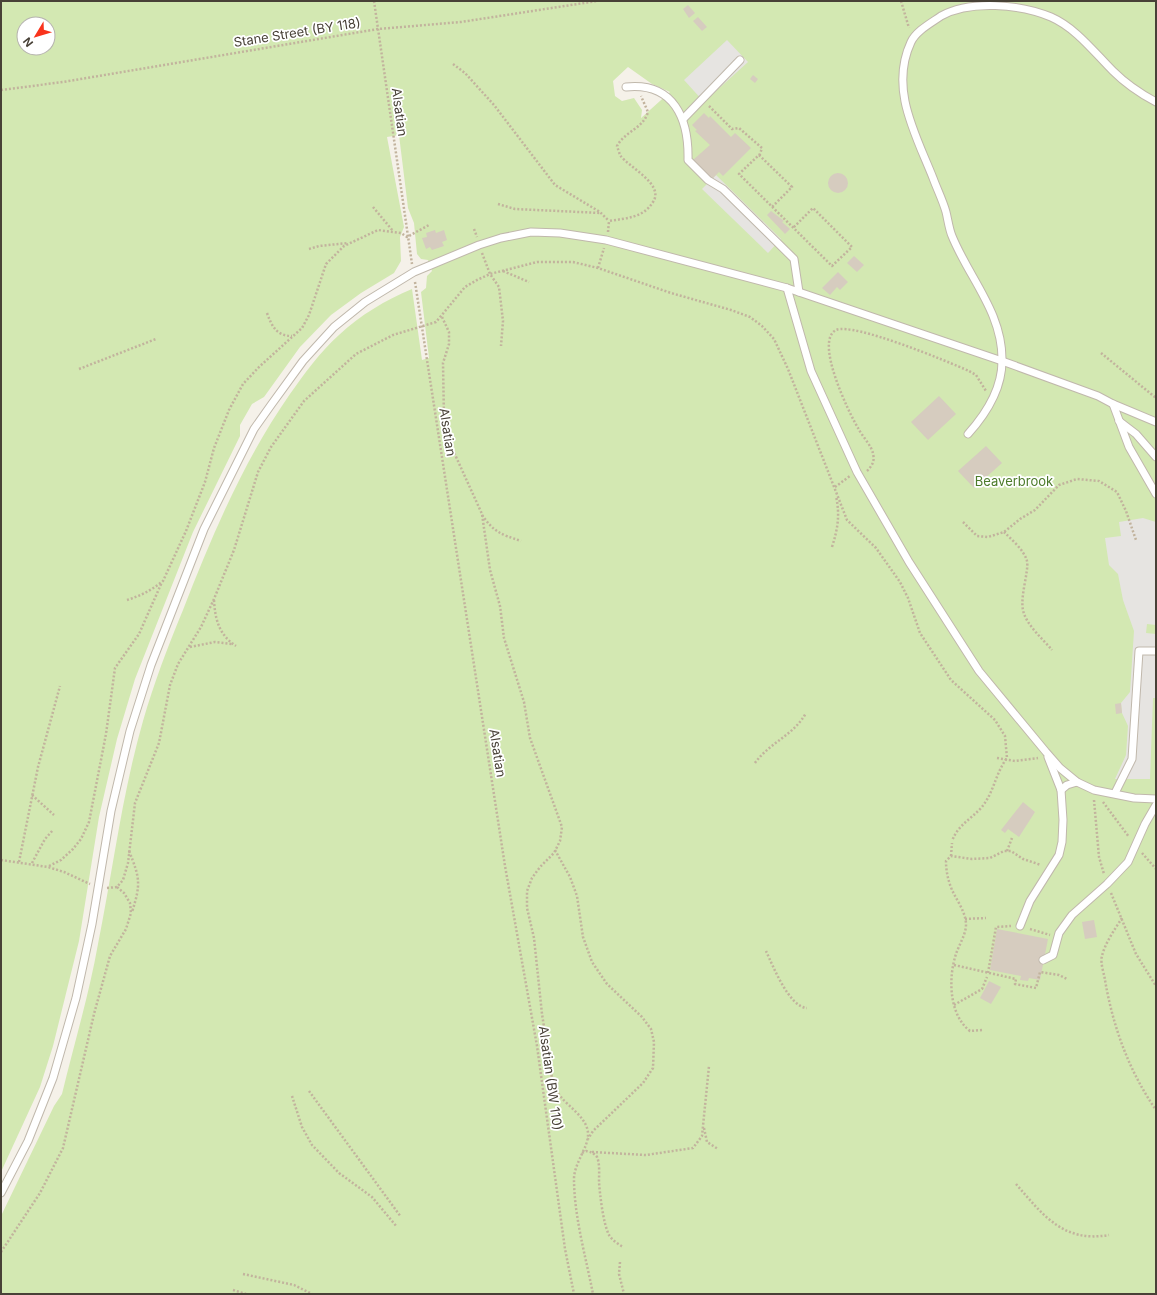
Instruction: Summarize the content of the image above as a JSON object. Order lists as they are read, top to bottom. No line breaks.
{"streets":{"path":["Stane Street (BY 118)","Alsatian","Alsatian (BW 110)"]},"crossings":[["Stane Street (BY 118)","Alsatian"],["Alsatian","Alsatian (BW 110)"]],"parks":["Beaverbrook"],"north":"bottom left"}
